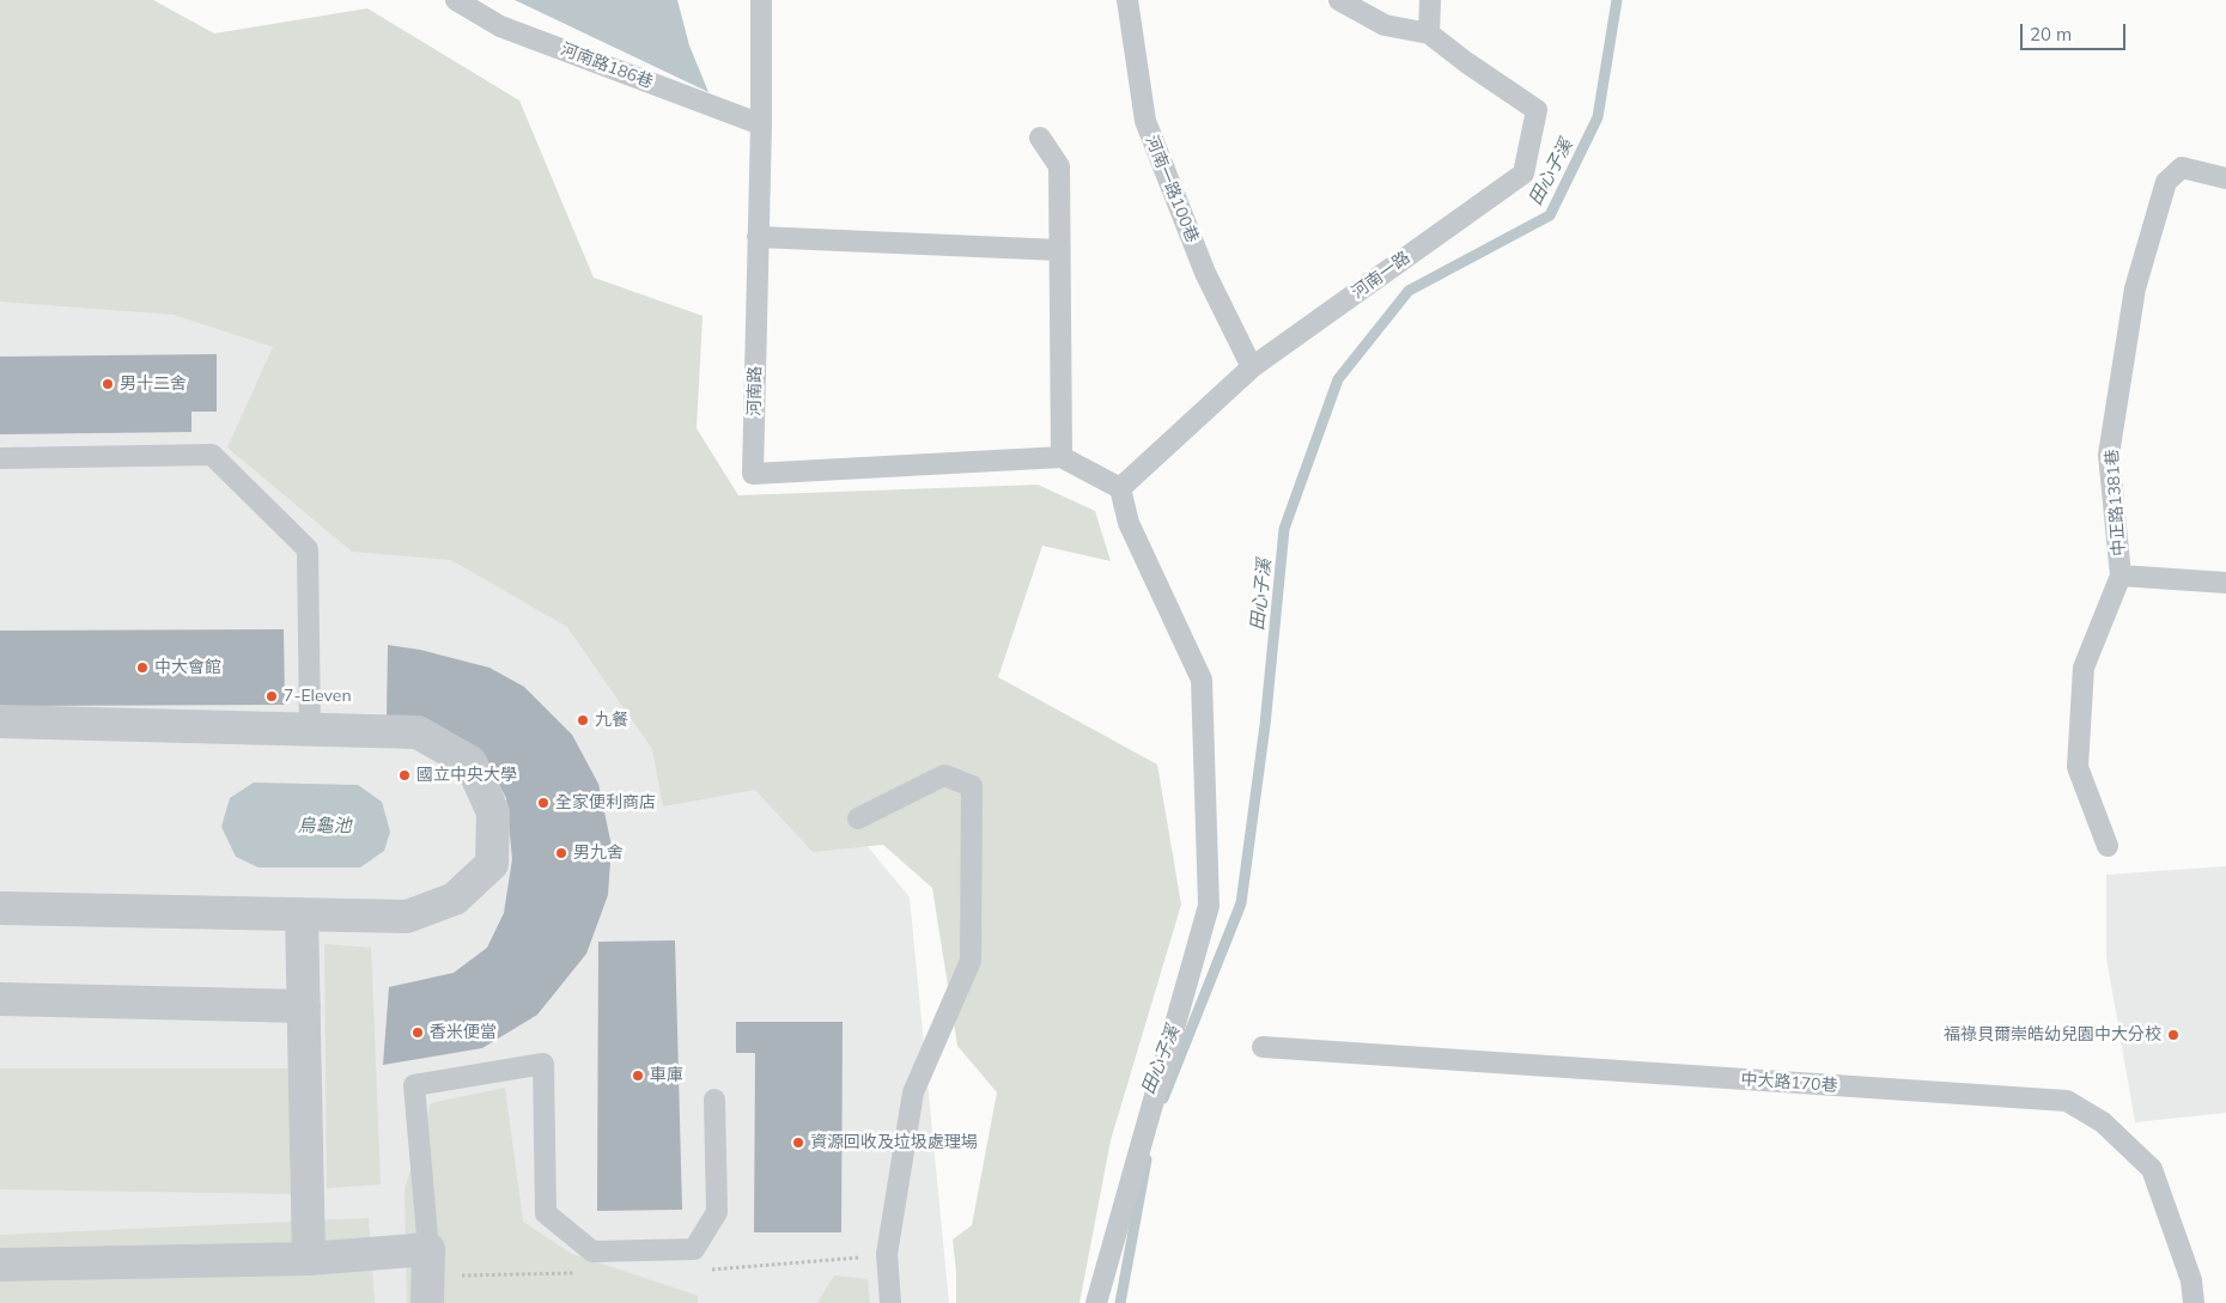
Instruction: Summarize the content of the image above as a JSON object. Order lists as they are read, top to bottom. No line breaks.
{"streets":{"lane":["河南路186巷","河南一路100巷","河南一路","河南路","中正路1381巷","中大路170巷"]},"crossings":[["河南路186巷","河南路"],["河南一路100巷","河南一路"]],"water":["田心子溪","烏龜池"],"places":["男十二舍","中大會館","7-Eleven","九餐","國立中央大學","全家便利商店","男九舍","香米便當","福祿貝爾崇皓幼兒園中大分校","車庫","資源回收及垃圾處理場"],"scale_bar":"20 m"}
